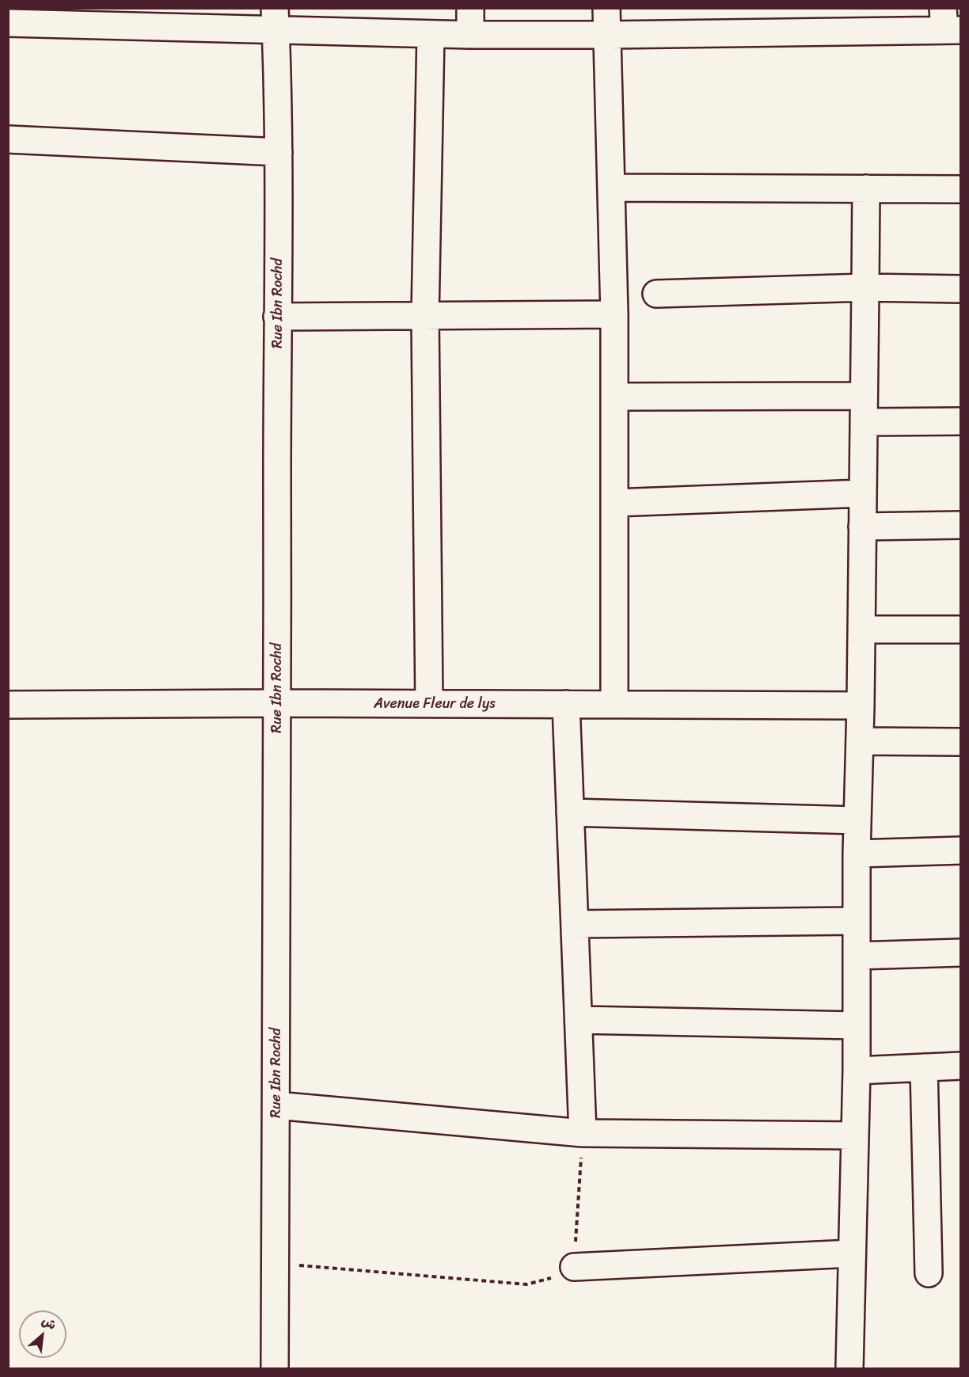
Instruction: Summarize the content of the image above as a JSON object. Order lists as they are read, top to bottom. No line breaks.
{"streets":{"street":["Rue Ibn Rochd","Avenue Fleur de lys"]},"crossings":[["Rue Ibn Rochd","Avenue Fleur de lys"]],"north":"top right"}
